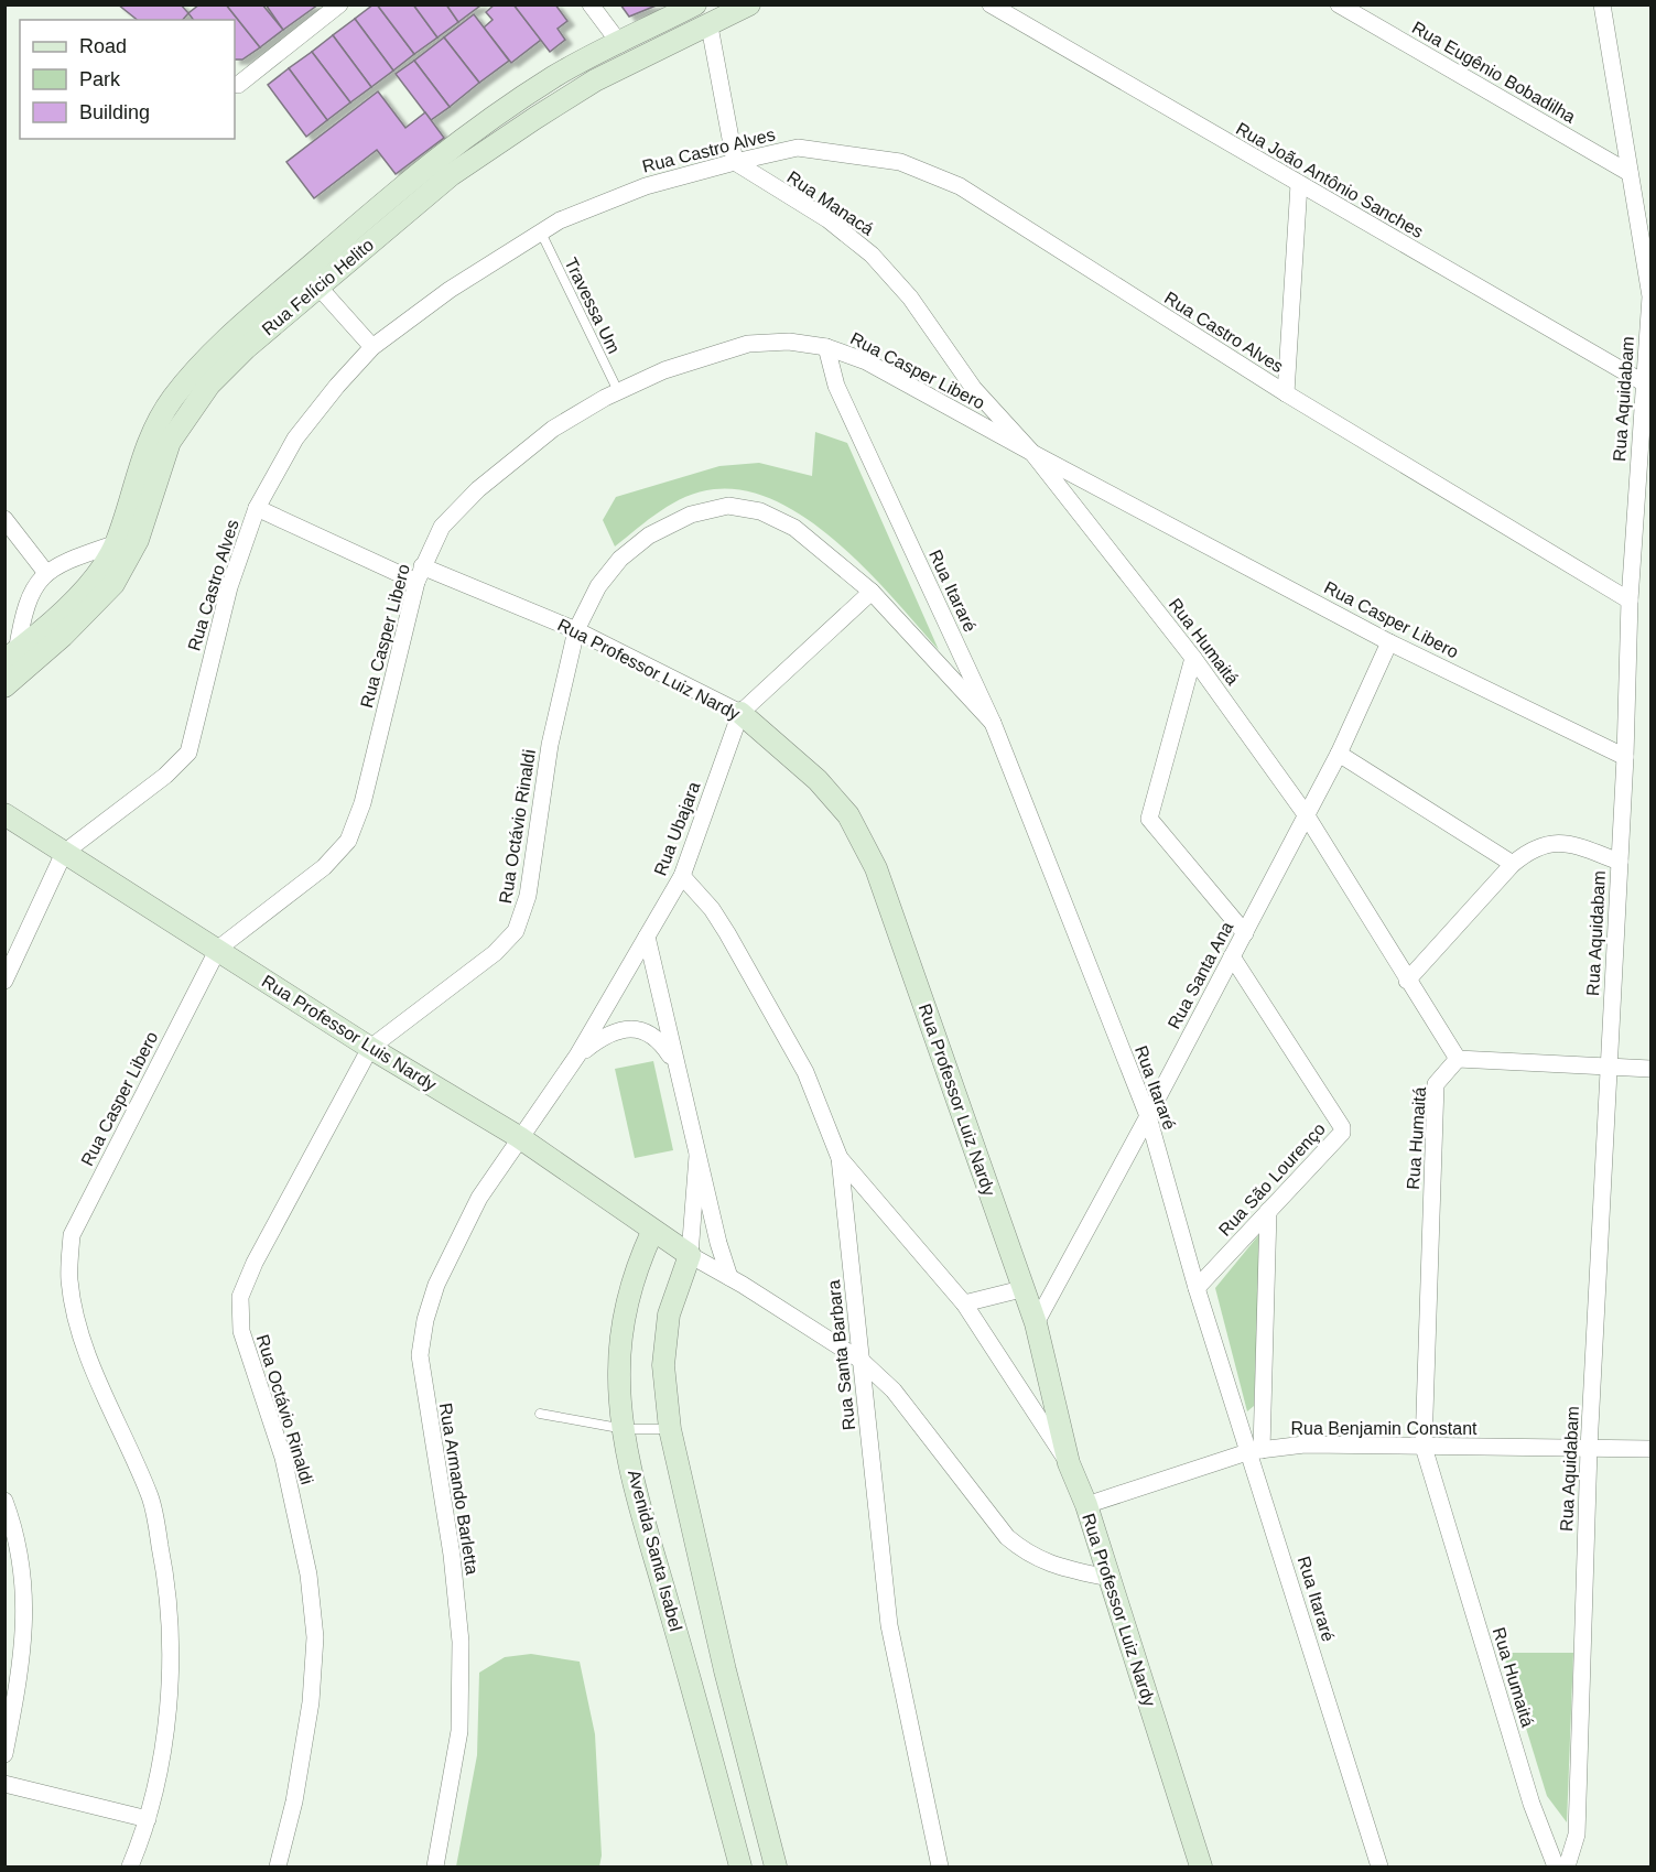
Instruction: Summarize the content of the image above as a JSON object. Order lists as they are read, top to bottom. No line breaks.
{"streets":{"main road":["Rua Felício Helito","Rua Professor Luiz Nardy","Rua Professor Luis Nardy","Avenida Santa Isabel"],"street":["Rua Eugênio Bobadilha","Rua Castro Alves","Rua João Antônio Sanches","Rua Manacá","Rua Casper Libero","Rua Aquidabam","Rua Itararé","Rua Humaitá","Rua Octávio Rinaldi","Rua Ubajara","Rua Santa Ana","Rua São Lourenço","Rua Santa Barbara","Rua Benjamin Constant","Rua Armando Barletta"],"lane":["Travessa Um"]},"crossings":[["Rua Eugênio Bobadilha","Rua Aquidabam"],["Rua Castro Alves","Rua Manacá"],["Rua Castro Alves","Travessa Um"],["Rua Castro Alves","Rua Aquidabam"],["Rua Castro Alves","Rua Professor Luiz Nardy"],["Rua Castro Alves","Rua Professor Luis Nardy"],["Rua João Antônio Sanches","Rua Aquidabam"],["Rua Manacá","Rua Casper Libero"],["Rua Manacá","Rua Humaitá"],["Travessa Um","Rua Casper Libero"],["Rua Casper Libero","Rua Aquidabam"],["Rua Casper Libero","Rua Itararé"],["Rua Casper Libero","Rua Humaitá"],["Rua Casper Libero","Rua Professor Luiz Nardy"],["Rua Casper Libero","Rua Santa Ana"],["Rua Casper Libero","Rua Professor Luis Nardy"],["Rua Aquidabam","Rua Benjamin Constant"],["Rua Itararé","Rua Octávio Rinaldi"],["Rua Itararé","Rua Santa Ana"],["Rua Itararé","Rua São Lourenço"],["Rua Itararé","Rua Benjamin Constant"],["Rua Humaitá","Rua Santa Ana"],["Rua Humaitá","Rua Benjamin Constant"],["Rua Professor Luiz Nardy","Rua Octávio Rinaldi"],["Rua Professor Luiz Nardy","Rua Ubajara"],["Rua Professor Luiz Nardy","Rua Santa Ana"],["Rua Professor Luiz Nardy","Rua Benjamin Constant"],["Rua Octávio Rinaldi","Rua Ubajara"],["Rua Octávio Rinaldi","Rua Professor Luis Nardy"],["Rua Ubajara","Rua Professor Luis Nardy"],["Rua Ubajara","Rua Santa Barbara"],["Rua Ubajara","Rua Armando Barletta"],["Rua Santa Ana","Rua São Lourenço"],["Rua Professor Luis Nardy","Rua Armando Barletta"],["Rua Professor Luis Nardy","Avenida Santa Isabel"]],"legend":["Road","Park","Building"]}
